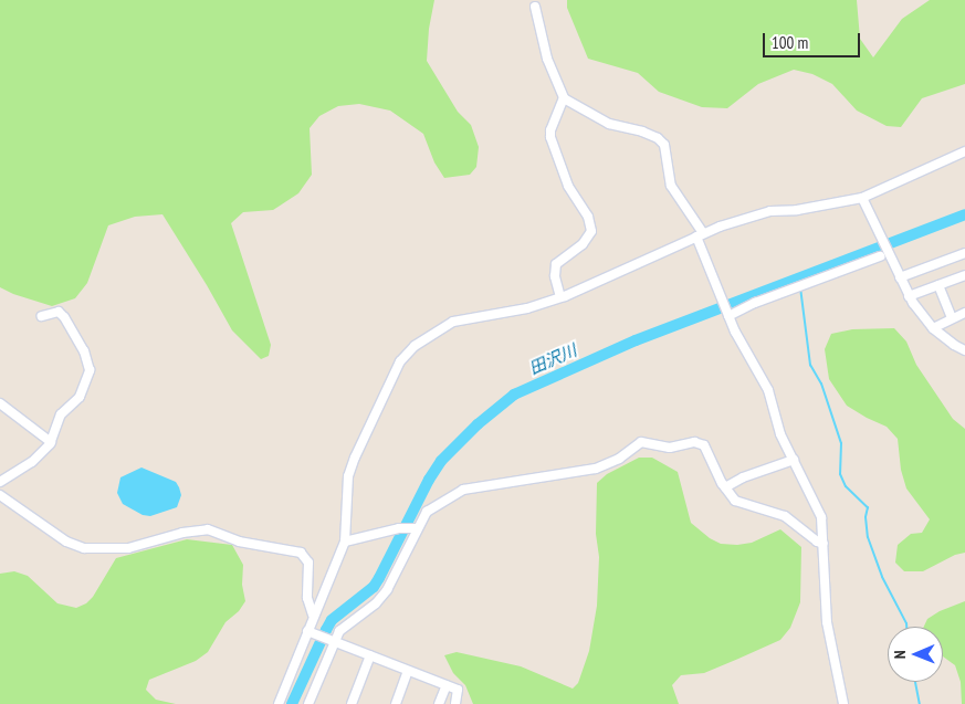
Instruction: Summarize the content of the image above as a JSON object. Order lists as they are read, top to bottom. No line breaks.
{"water":["田沢川"],"scale_bar":"100 m","north":"left"}
